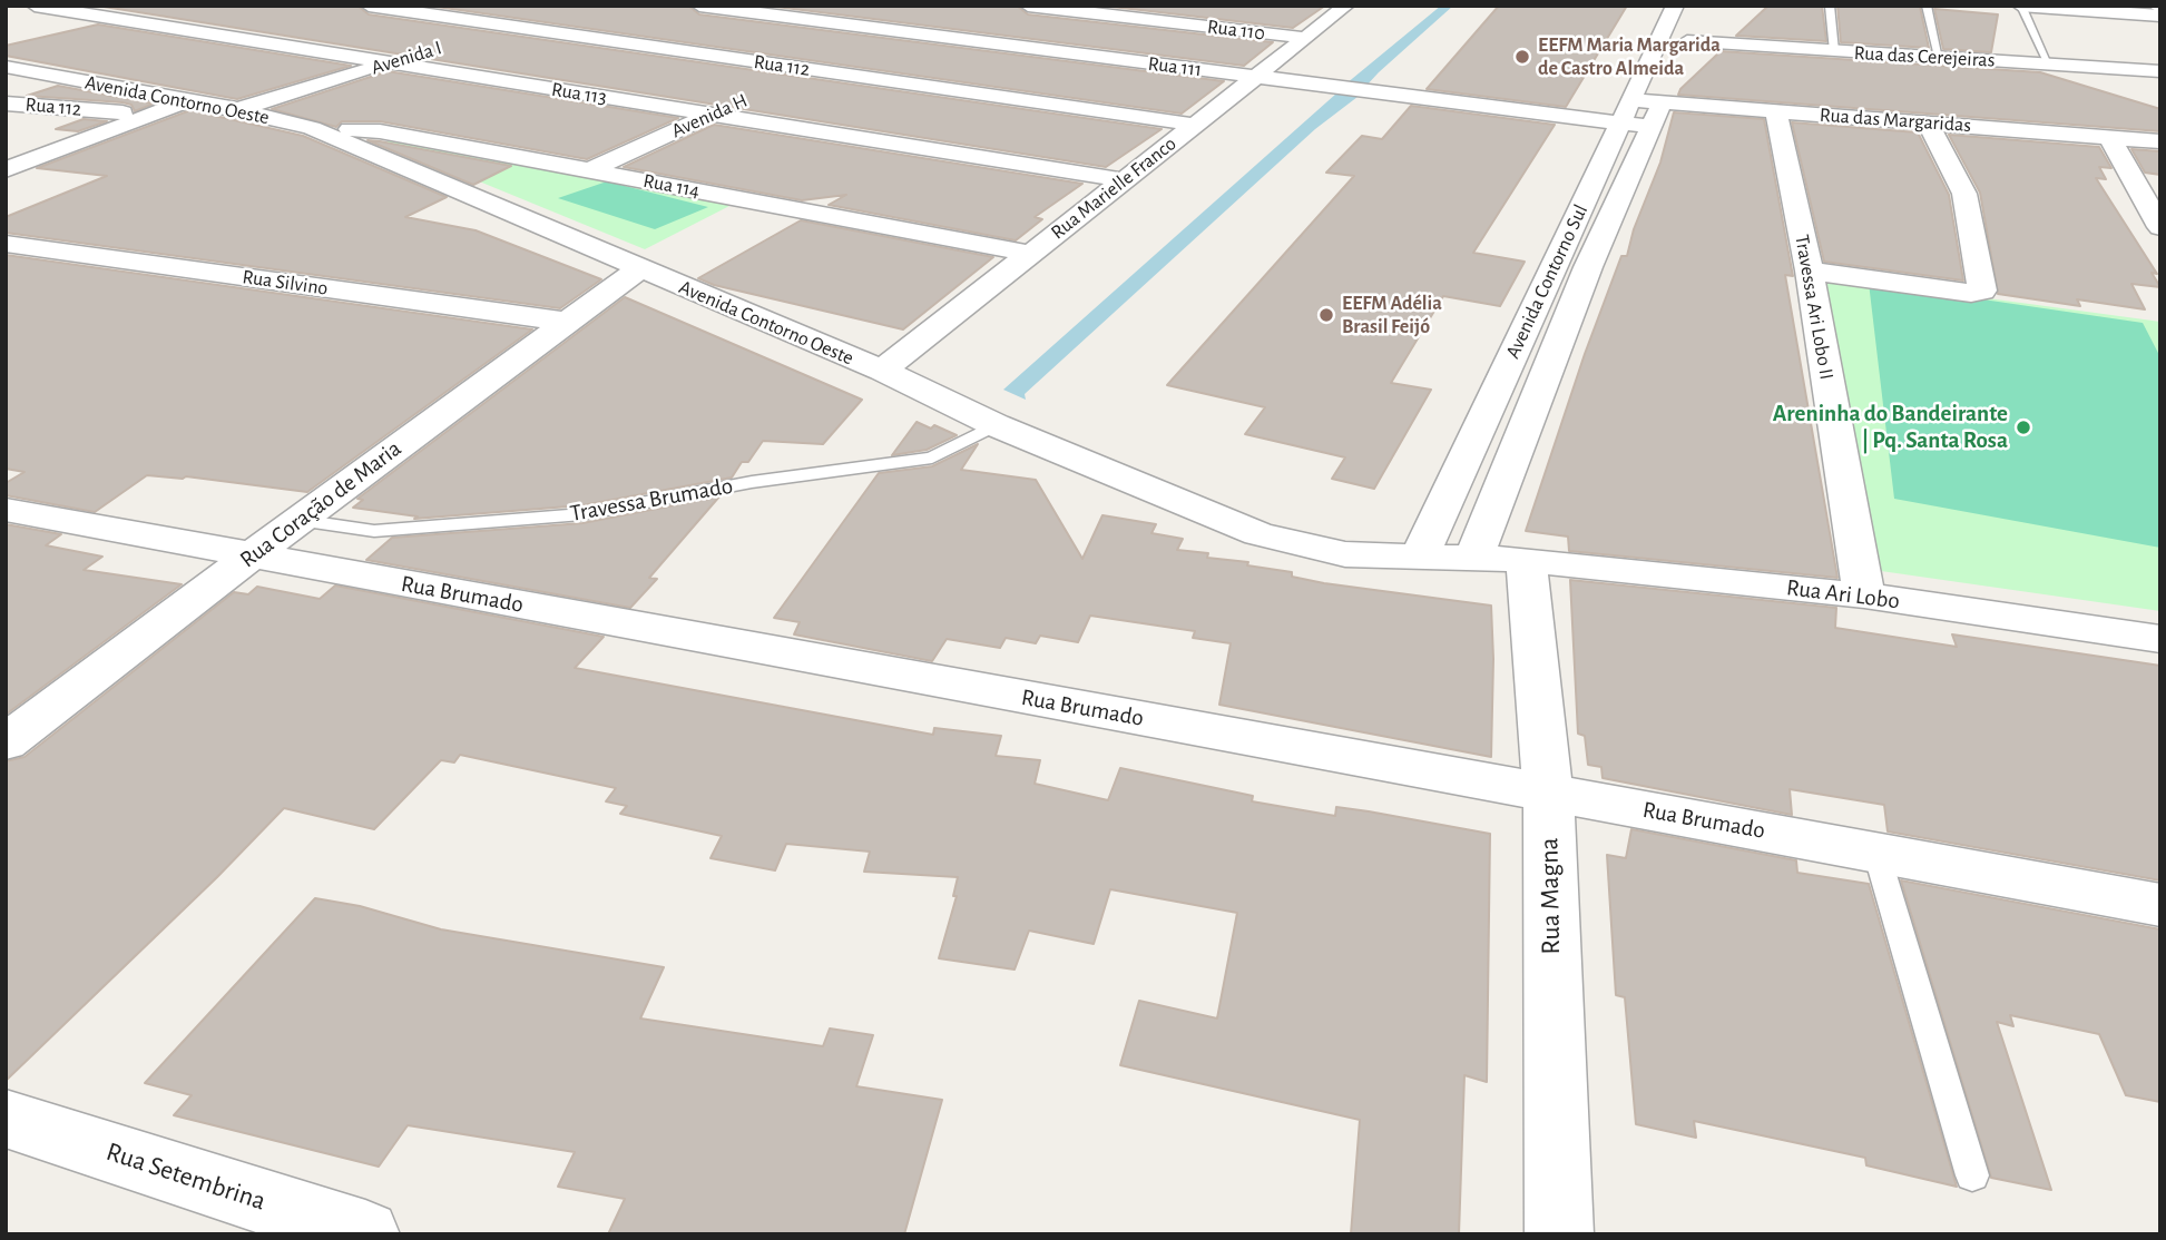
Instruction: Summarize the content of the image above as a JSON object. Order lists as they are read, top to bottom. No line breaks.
{"streets":{"street":["Rua 110","Rua das Cerejeiras","Avenida I","Rua 112","Rua 111","Rua 113","Avenida Contorno Oeste","Avenida H","Rua das Margaridas","Rua 114","Rua Marielle Franco","Avenida Contorno Sul","Rua Silvino","Travessa Ari Lobo II","Rua Coração de Maria","Rua Brumado","Rua Ari Lobo","Rua Magna","Rua Setembrina"],"lane":["Travessa Brumado"]},"crossings":[["Rua 110","Rua Marielle Franco"],["Rua das Cerejeiras","Rua das Margaridas"],["Rua das Cerejeiras","Avenida Contorno Sul"],["Avenida I","Rua 112"],["Avenida I","Rua 113"],["Avenida I","Avenida Contorno Oeste"],["Rua 112","Avenida H"],["Rua 112","Rua Marielle Franco"],["Rua 111","Avenida H"],["Rua 111","Rua das Margaridas"],["Rua 111","Rua Marielle Franco"],["Rua 111","Avenida Contorno Sul"],["Rua 113","Avenida H"],["Rua 113","Rua Marielle Franco"],["Avenida Contorno Oeste","Rua 114"],["Avenida Contorno Oeste","Rua Marielle Franco"],["Avenida Contorno Oeste","Avenida Contorno Sul"],["Avenida Contorno Oeste","Travessa Brumado"],["Avenida Contorno Oeste","Rua Coração de Maria"],["Avenida Contorno Oeste","Rua Ari Lobo"],["Avenida Contorno Oeste","Rua Magna"],["Avenida H","Rua 114"],["Rua das Margaridas","Avenida Contorno Sul"],["Rua das Margaridas","Travessa Ari Lobo II"],["Rua 114","Rua Marielle Franco"],["Rua Silvino","Rua Coração de Maria"],["Travessa Ari Lobo II","Rua Ari Lobo"],["Travessa Brumado","Rua Coração de Maria"],["Rua Coração de Maria","Rua Brumado"],["Rua Brumado","Rua Magna"],["Rua Ari Lobo","Rua Magna"]],"places":["EEFM Maria Margarida de Castro Almeida","EEFM Adélia Brasil Feijó","Areninha do Bandeirante | Pq. Santa Rosa"]}
